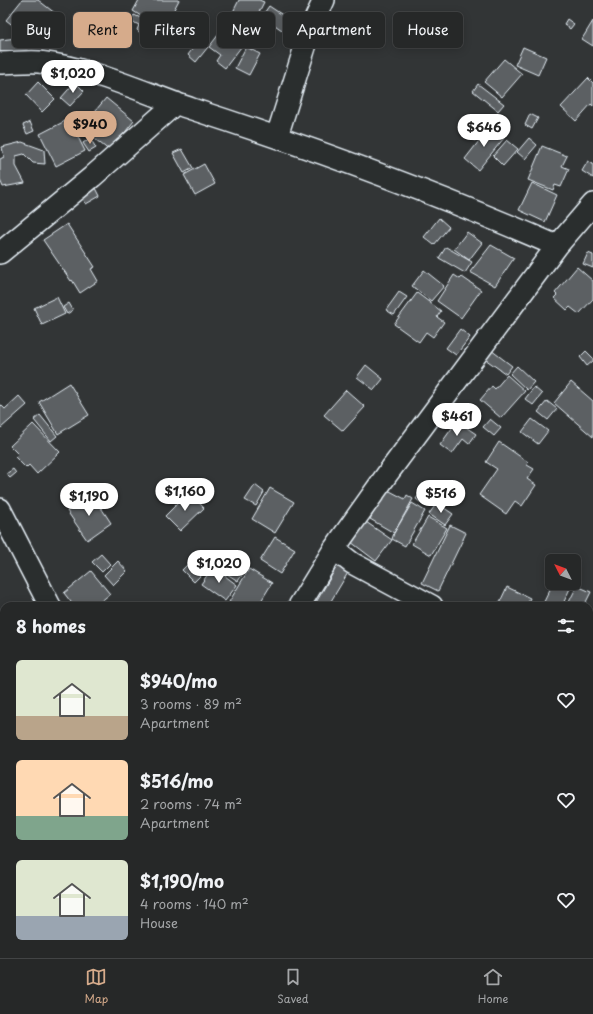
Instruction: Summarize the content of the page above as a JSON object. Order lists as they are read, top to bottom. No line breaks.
{"north":"top left","page":{"chip":["Buy","Rent","Filters","New","Apartment","House"],"price":["$1,020","$940","$646","$461","$1,160","$516","$1,190","$1,020"],"heading":"8 homes","list":[{"name":"$940/mo","note":"3 rooms · 89 m² · Apartment"},{"name":"$516/mo","note":"2 rooms · 74 m² · Apartment"},{"name":"$1,190/mo","note":"4 rooms · 140 m² · House"}],"tabs":["Map","Saved","Home"]}}
